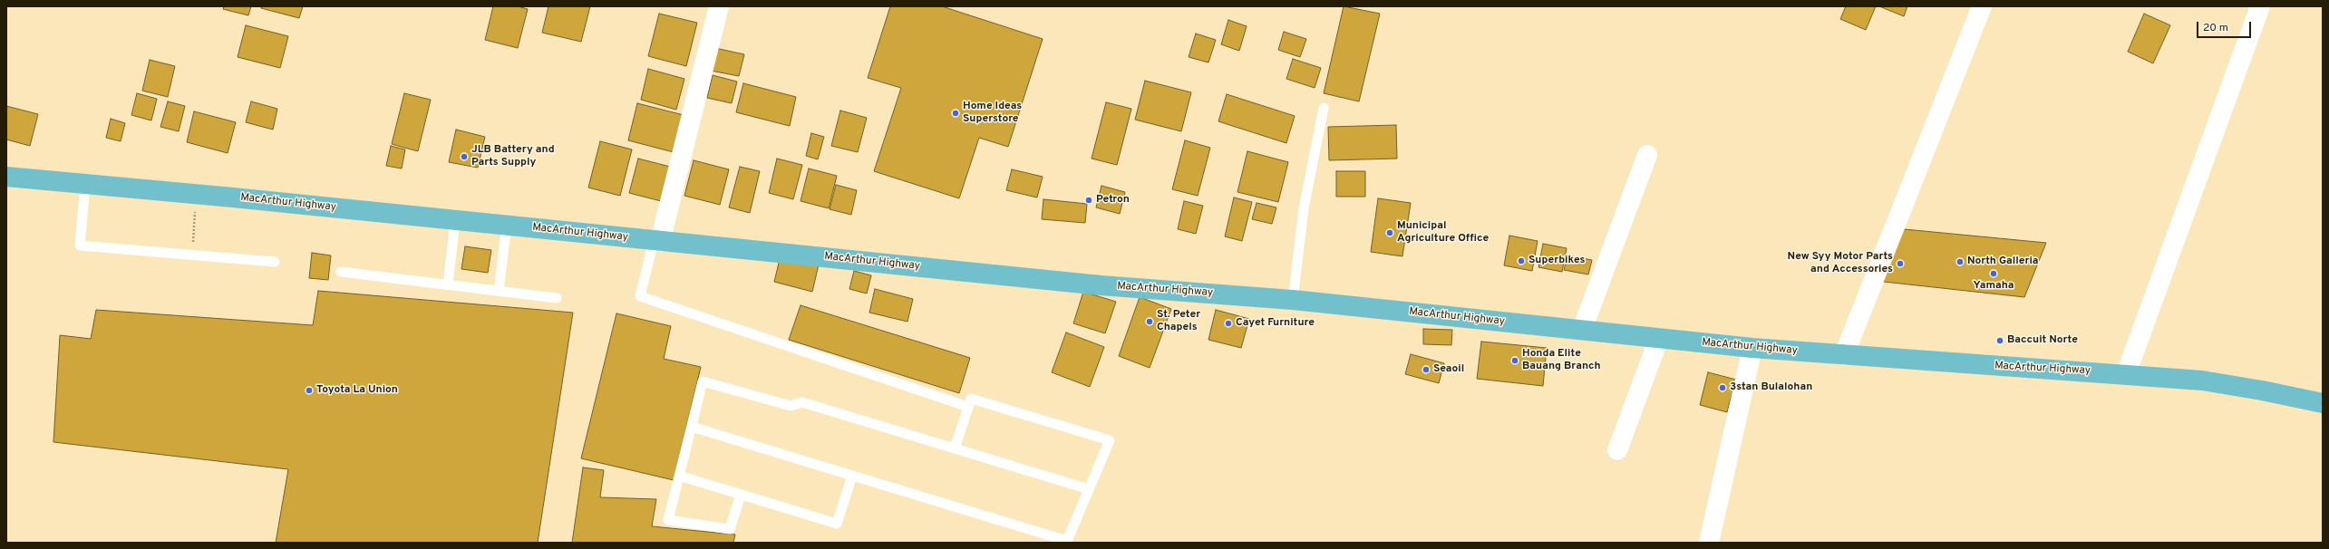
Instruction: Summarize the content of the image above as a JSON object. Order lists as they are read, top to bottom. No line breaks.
{"streets":{"highway":["MacArthur Highway"]},"places":["Home Ideas Superstore","JLB Battery and Parts Supply","Petron","Municipal Agriculture Office","Superbikes","North Galleria","New Syy Motor Parts and Accessories","Yamaha","St. Peter Chapels","Cayet Furniture","Baccuit Norte","Honda Elite Bauang Branch","Seaoil","3stan Bulalohan","Toyota La Union"],"scale_bar":"20 m"}
